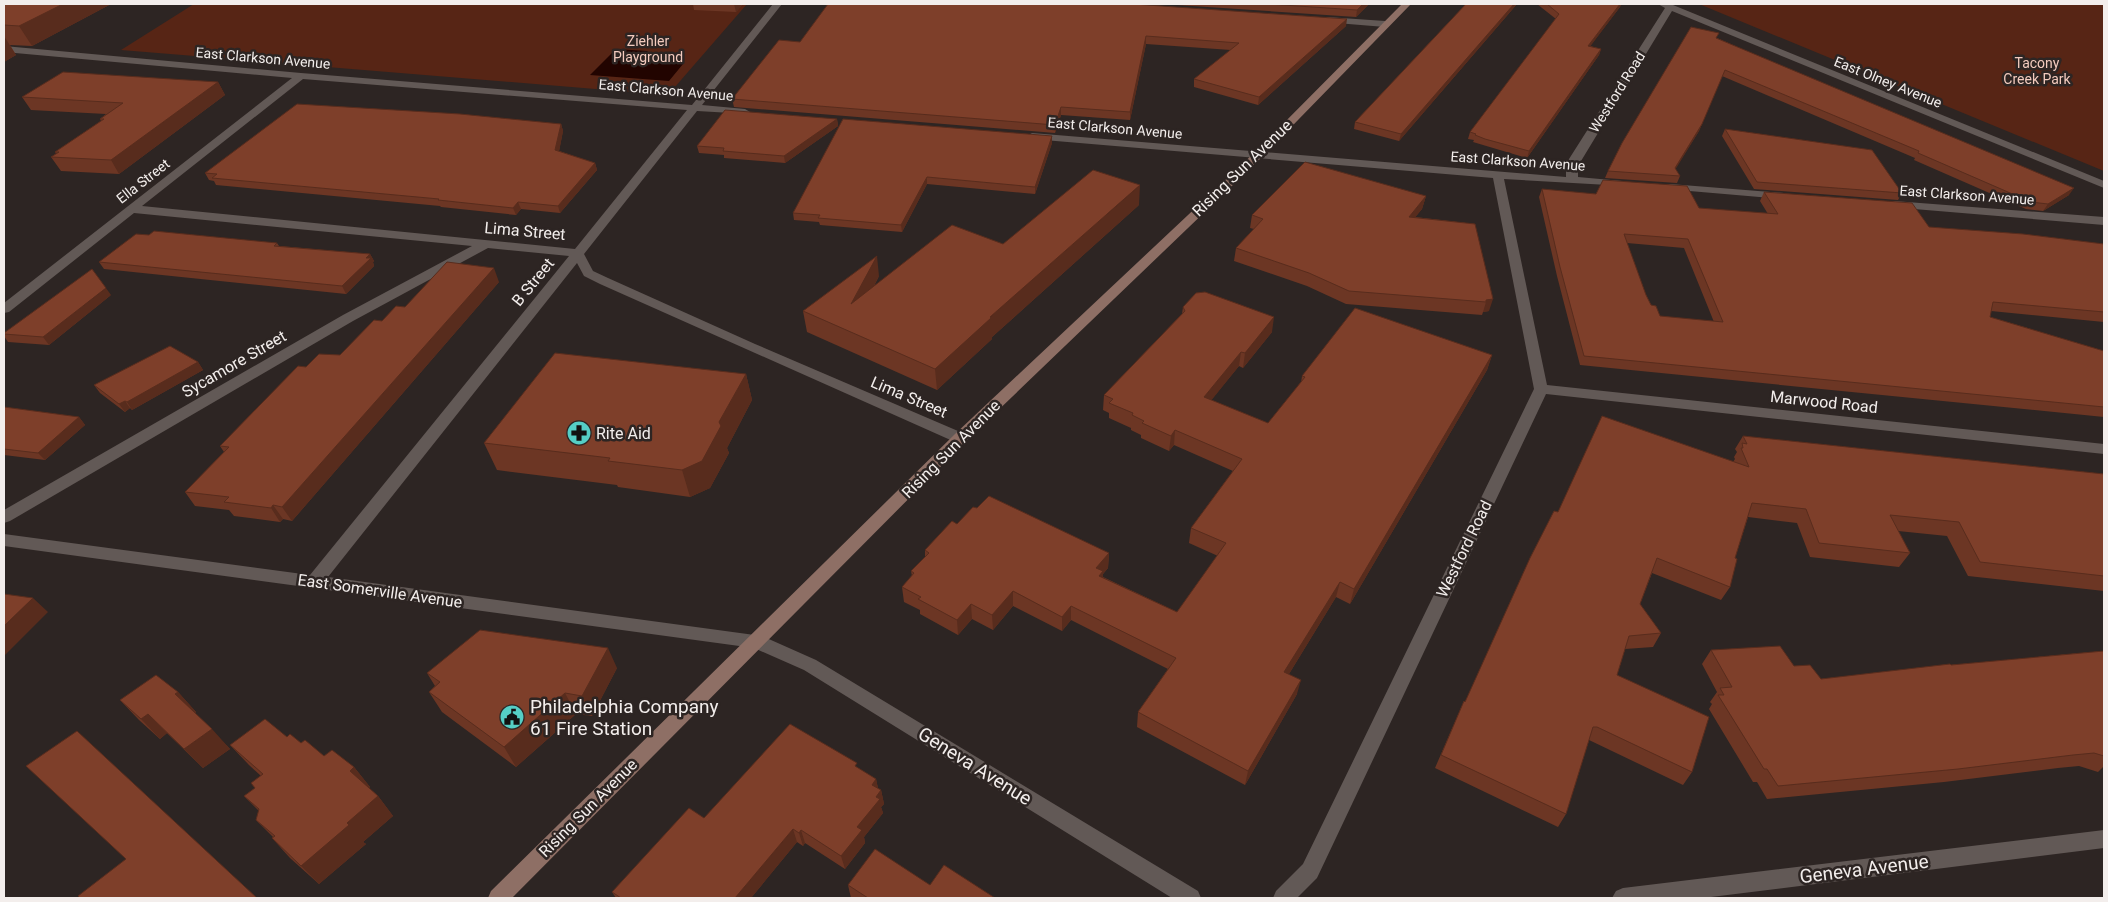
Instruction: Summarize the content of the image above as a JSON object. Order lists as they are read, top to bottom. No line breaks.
{"streets":{"main road":["Rising Sun Avenue"],"street":["East Clarkson Avenue","East Olney Avenue","Westford Road","Ella Street","Lima Street","B Street","Sycamore Street","Marwood Road","East Somerville Avenue","Geneva Avenue"]},"crossings":[["East Clarkson Avenue","Westford Road"],["East Clarkson Avenue","Rising Sun Avenue"],["East Clarkson Avenue","Ella Street"],["East Clarkson Avenue","B Street"],["East Olney Avenue","Westford Road"],["Westford Road","Marwood Road"],["Rising Sun Avenue","Lima Street"],["Rising Sun Avenue","East Somerville Avenue"],["Rising Sun Avenue","Geneva Avenue"],["Ella Street","Lima Street"],["Lima Street","B Street"],["Lima Street","Sycamore Street"],["B Street","East Somerville Avenue"],["East Somerville Avenue","Geneva Avenue"]],"parks":["Ziehler Playground","Tacony Creek Park"],"places":{"pharmacy":["Rite Aid"],"public building":["Philadelphia Company 61 Fire Station"]}}
